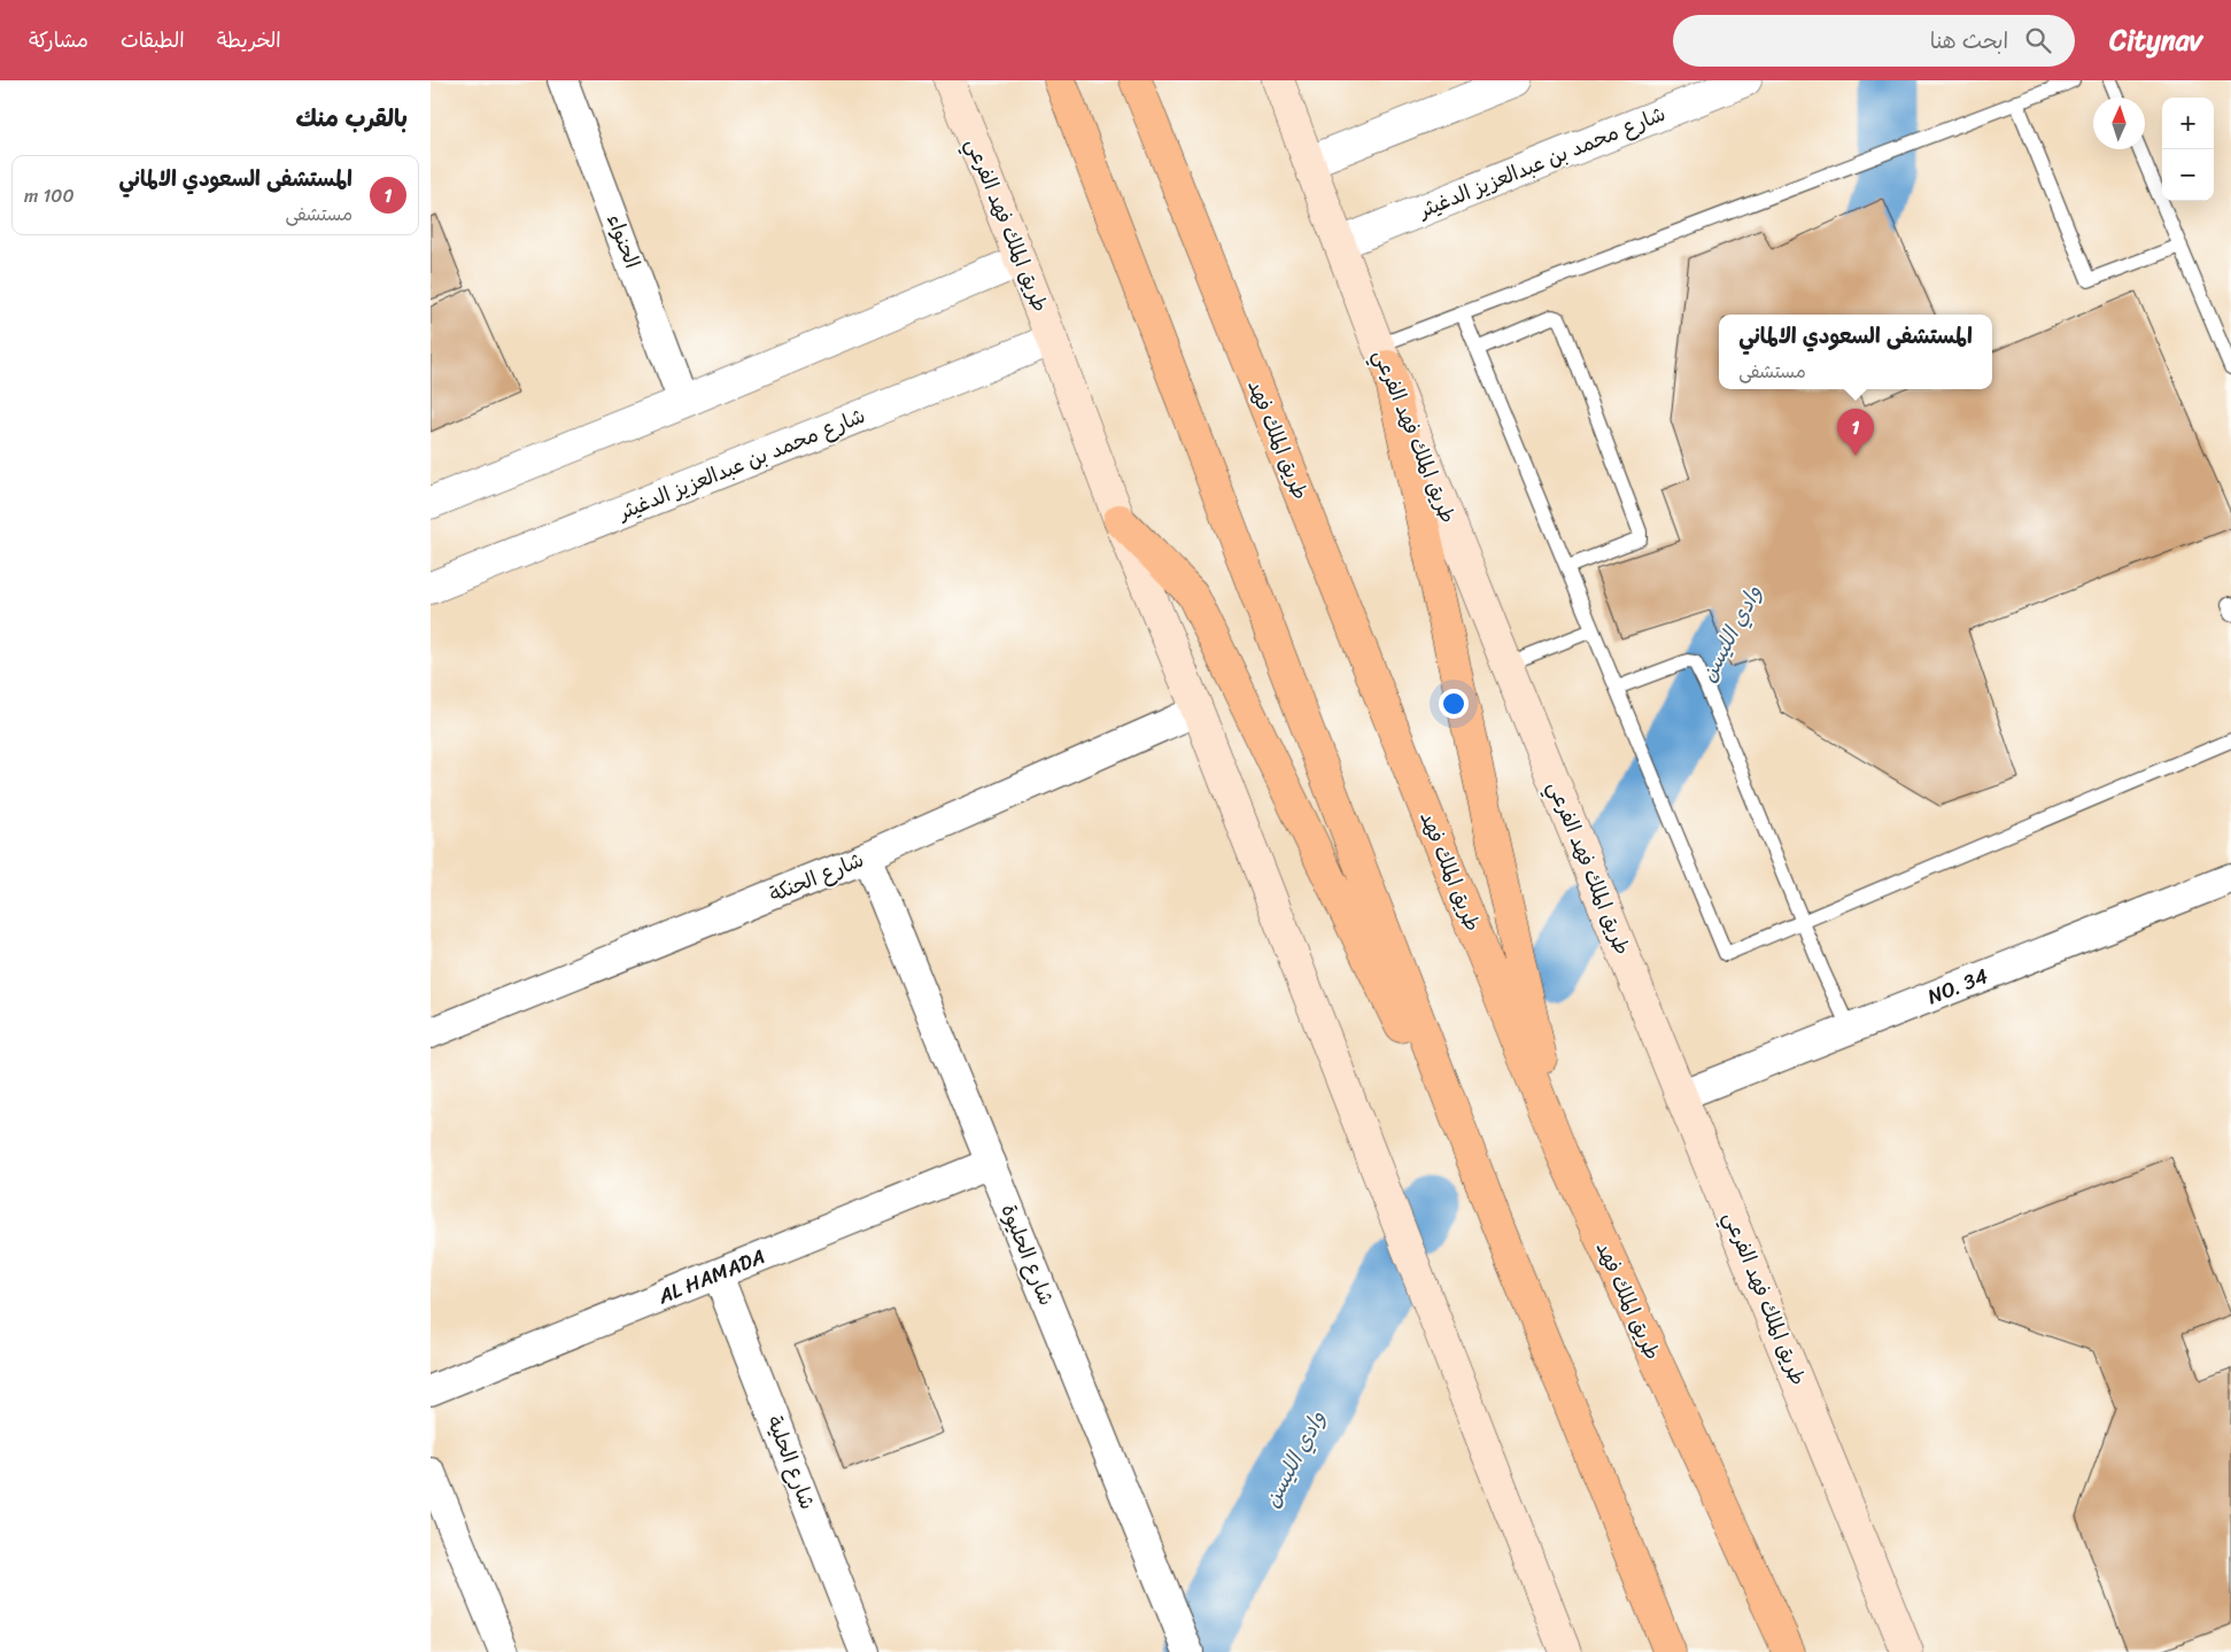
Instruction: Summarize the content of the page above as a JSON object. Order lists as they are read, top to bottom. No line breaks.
{"streets":{"highway":["طريق الملك فهد"],"main road":["طريق الملك فهد الفرعي"],"street":["شارع محمد بن عبدالعزيز الدغيثر","الحنواء","شارع الحنكة","NO. 34","شارع الحليوة","AL HAMADA","شارع الحلية"]},"crossings":[["شارع محمد بن عبدالعزيز الدغيثر","طريق الملك فهد الفرعي"],["طريق الملك فهد الفرعي","شارع الحنكة"],["طريق الملك فهد الفرعي","NO. 34"],["شارع الحنكة","شارع الحليوة"],["شارع الحليوة","AL HAMADA"],["AL HAMADA","شارع الحلية"]],"water":["وادي الليسن"],"north":"top","page":{"header":"Citynav","search":"ابحث هنا","nav":["الخريطة","الطبقات","مشاركة"],"heading":"بالقرب منك","map_buttons":["+","−"],"list":[{"mark":"1","name":"المستشفى السعودي الالماني","note":"مستشفى","value":"100 m"}],"popup":["المستشفى السعودي الالماني","مستشفى"],"pins":"1"}}
